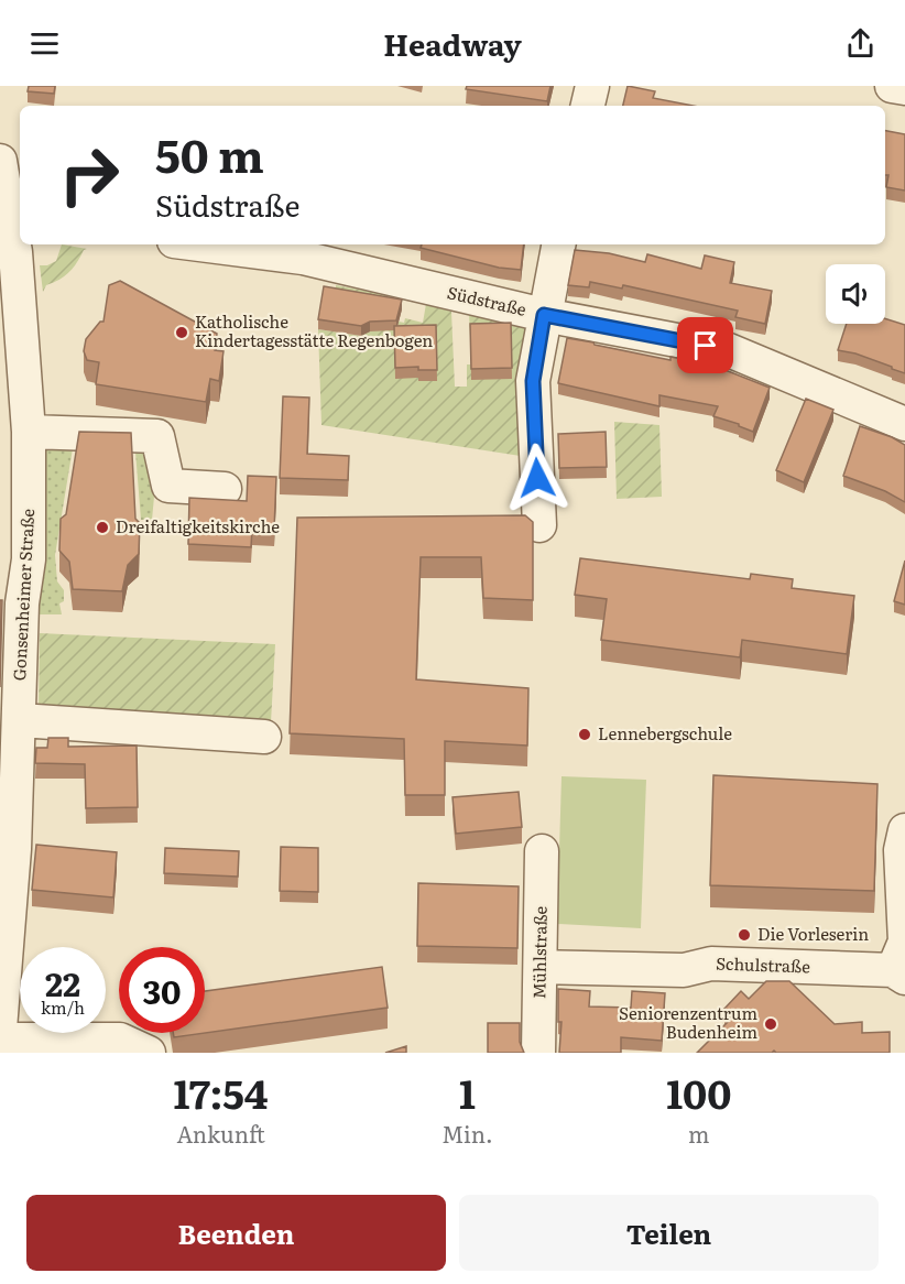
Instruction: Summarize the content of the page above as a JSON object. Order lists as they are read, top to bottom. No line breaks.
{"streets":{"street":["Südstraße","Gonsenheimer Straße","Mühlstraße","Schulstraße"]},"crossings":[["Mühlstraße","Schulstraße"]],"places":["Katholische Kindertagesstätte Regenbogen","Dreifaltigkeitskirche","Lennebergschule","Die Vorleserin","Seniorenzentrum Budenheim"],"page":{"header":"Headway","turn":["50 m","Südstraße"],"speed":"22 km/h","limit":"30","eta":["17:54","Ankunft","1","Min.","100","m"],"buttons":["Beenden","Teilen"]}}
